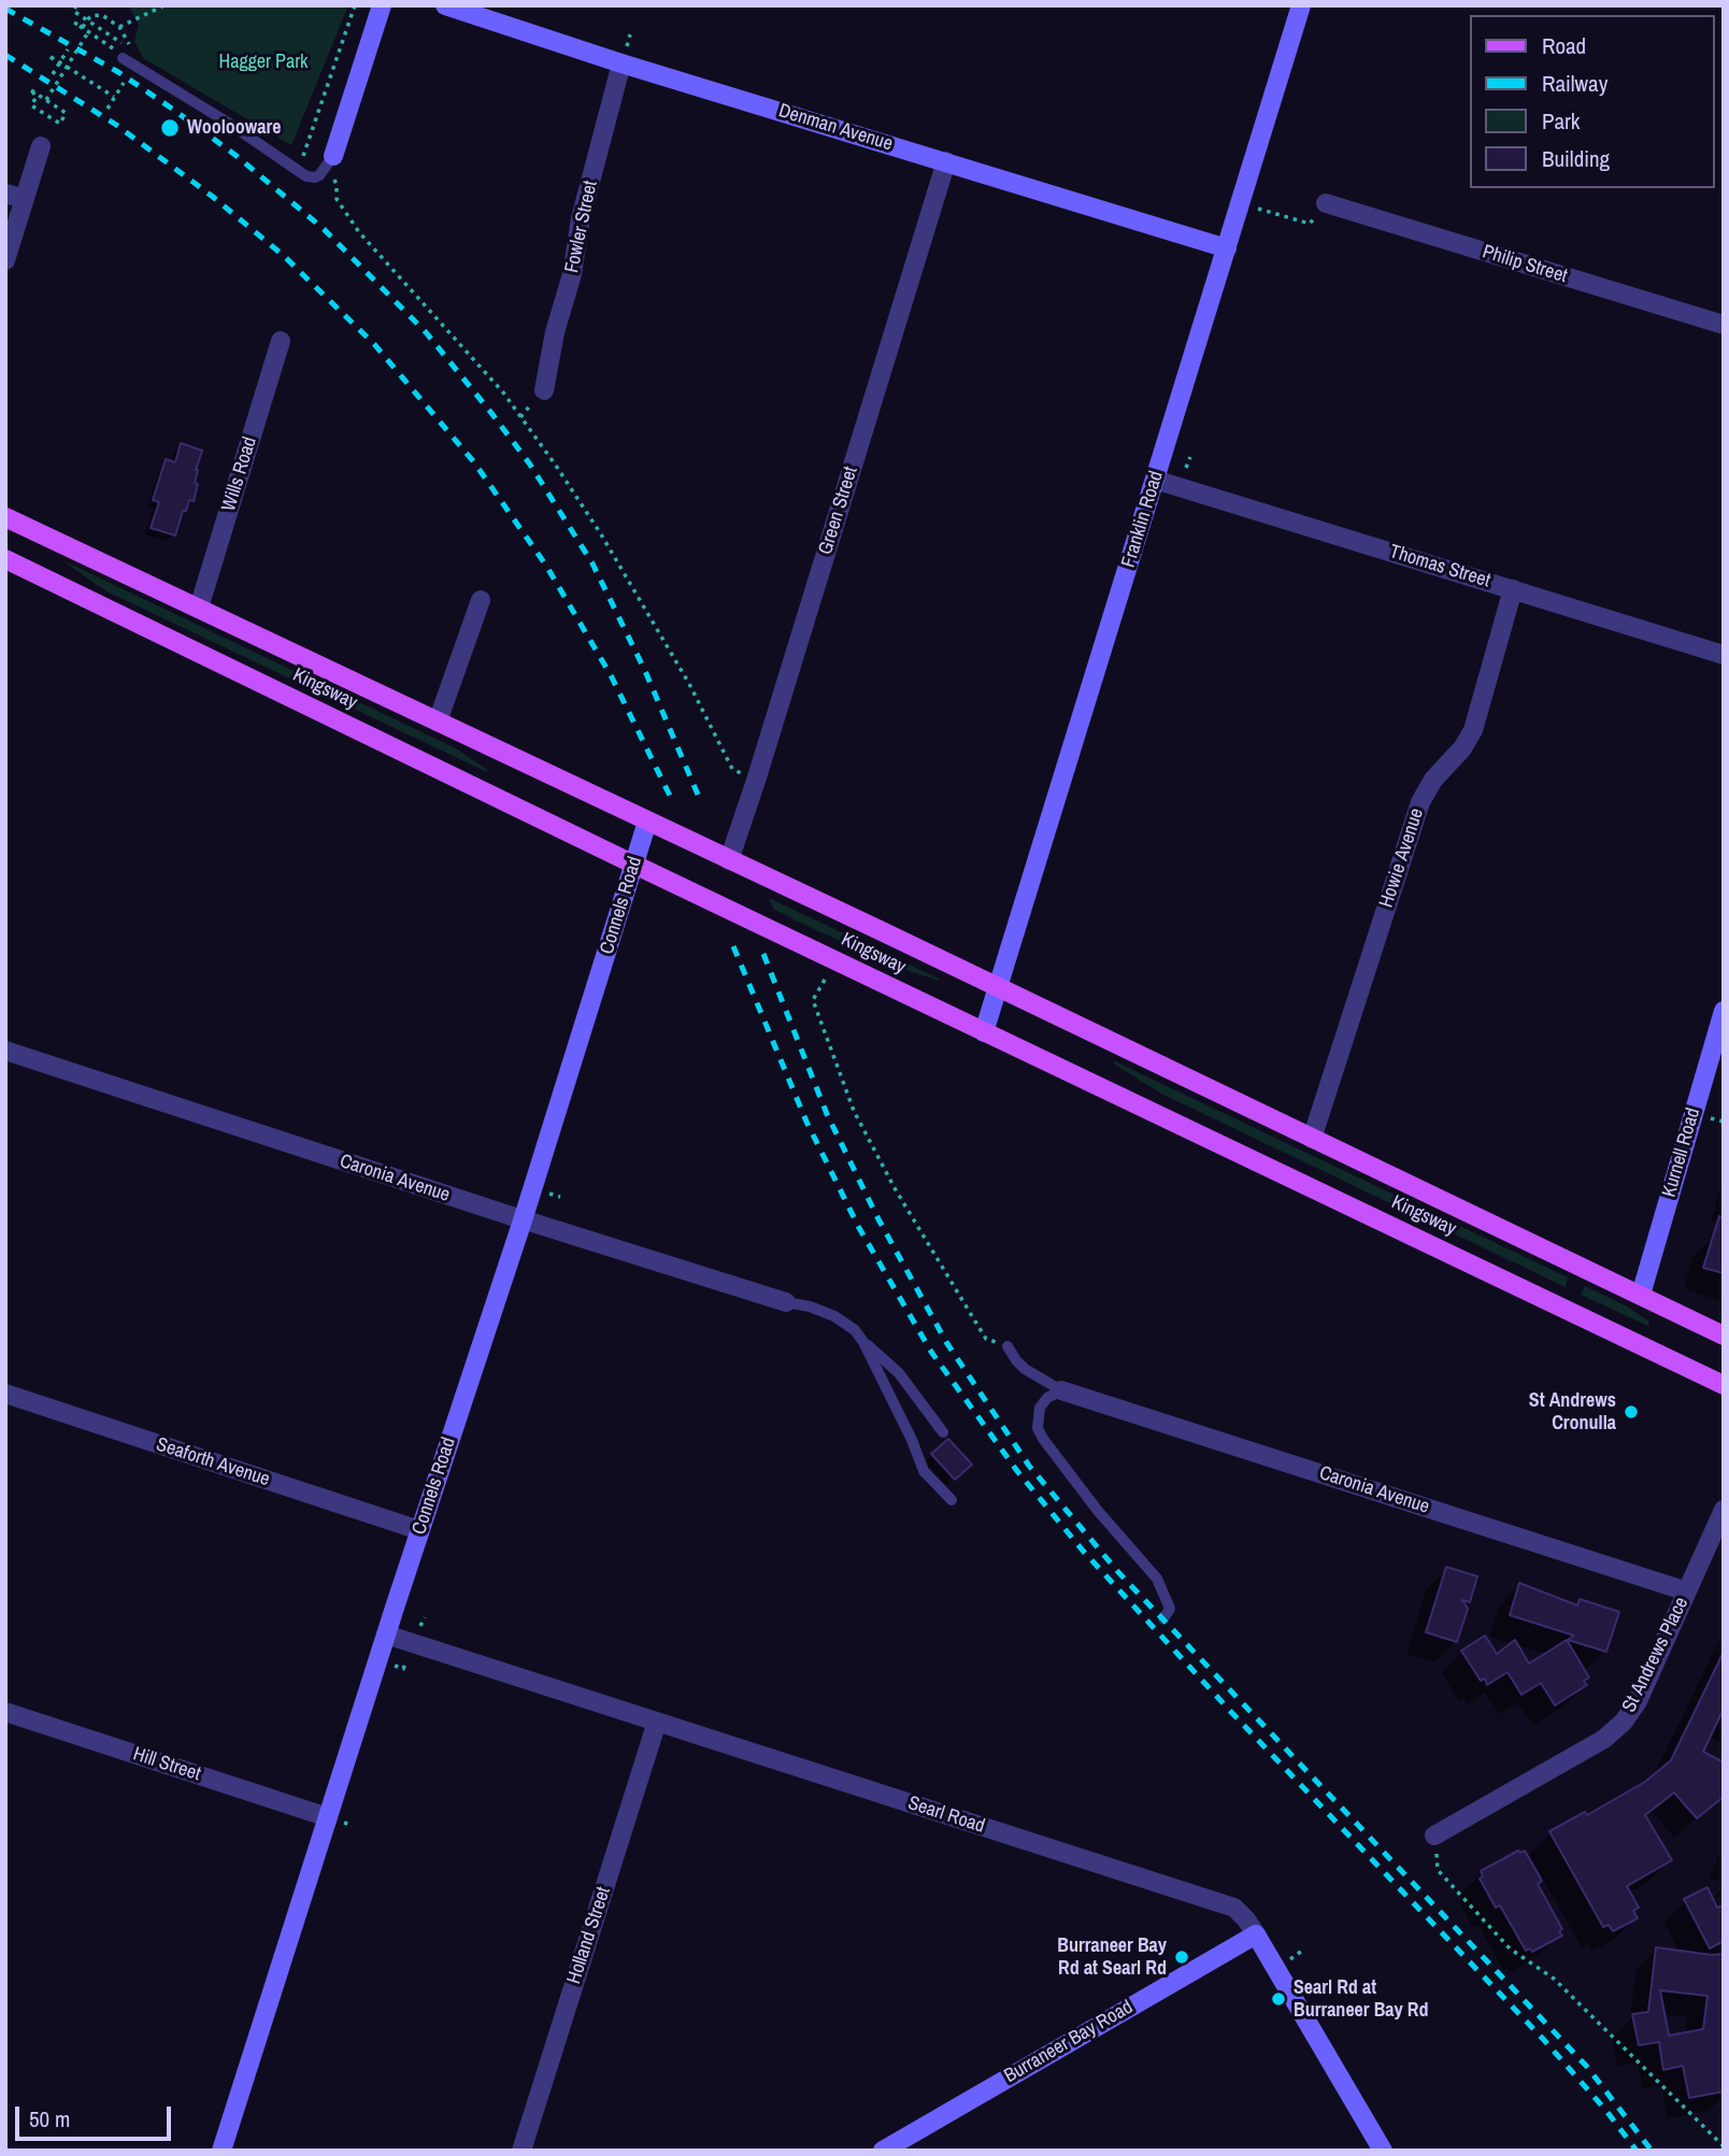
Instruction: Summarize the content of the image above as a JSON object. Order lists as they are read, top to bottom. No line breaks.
{"streets":{"main road":["Kingsway"],"street":["Denman Avenue","Fowler Street","Philip Street","Wills Road","Green Street","Franklin Road","Thomas Street","Howie Avenue","Connels Road","Kurnell Road","Caronia Avenue","Seaforth Avenue","St Andrews Place","Hill Street","Searl Road","Holland Street","Burraneer Bay Road"]},"crossings":[["Denman Avenue","Fowler Street"],["Denman Avenue","Green Street"],["Denman Avenue","Franklin Road"],["Wills Road","Kingsway"],["Green Street","Kingsway"],["Franklin Road","Thomas Street"],["Franklin Road","Kingsway"],["Thomas Street","Howie Avenue"],["Kingsway","Howie Avenue"],["Kingsway","Connels Road"],["Kingsway","Kurnell Road"],["Connels Road","Caronia Avenue"],["Connels Road","Seaforth Avenue"],["Connels Road","Hill Street"],["Connels Road","Searl Road"],["Caronia Avenue","St Andrews Place"],["Searl Road","Holland Street"],["Searl Road","Burraneer Bay Road"]],"parks":["Hagger Park"],"places":["Woolooware","St Andrews Cronulla","Burraneer Bay Rd at Searl Rd","Searl Rd at Burraneer Bay Rd"],"legend":["Road","Railway","Park","Building"],"scale_bar":"50 m"}
